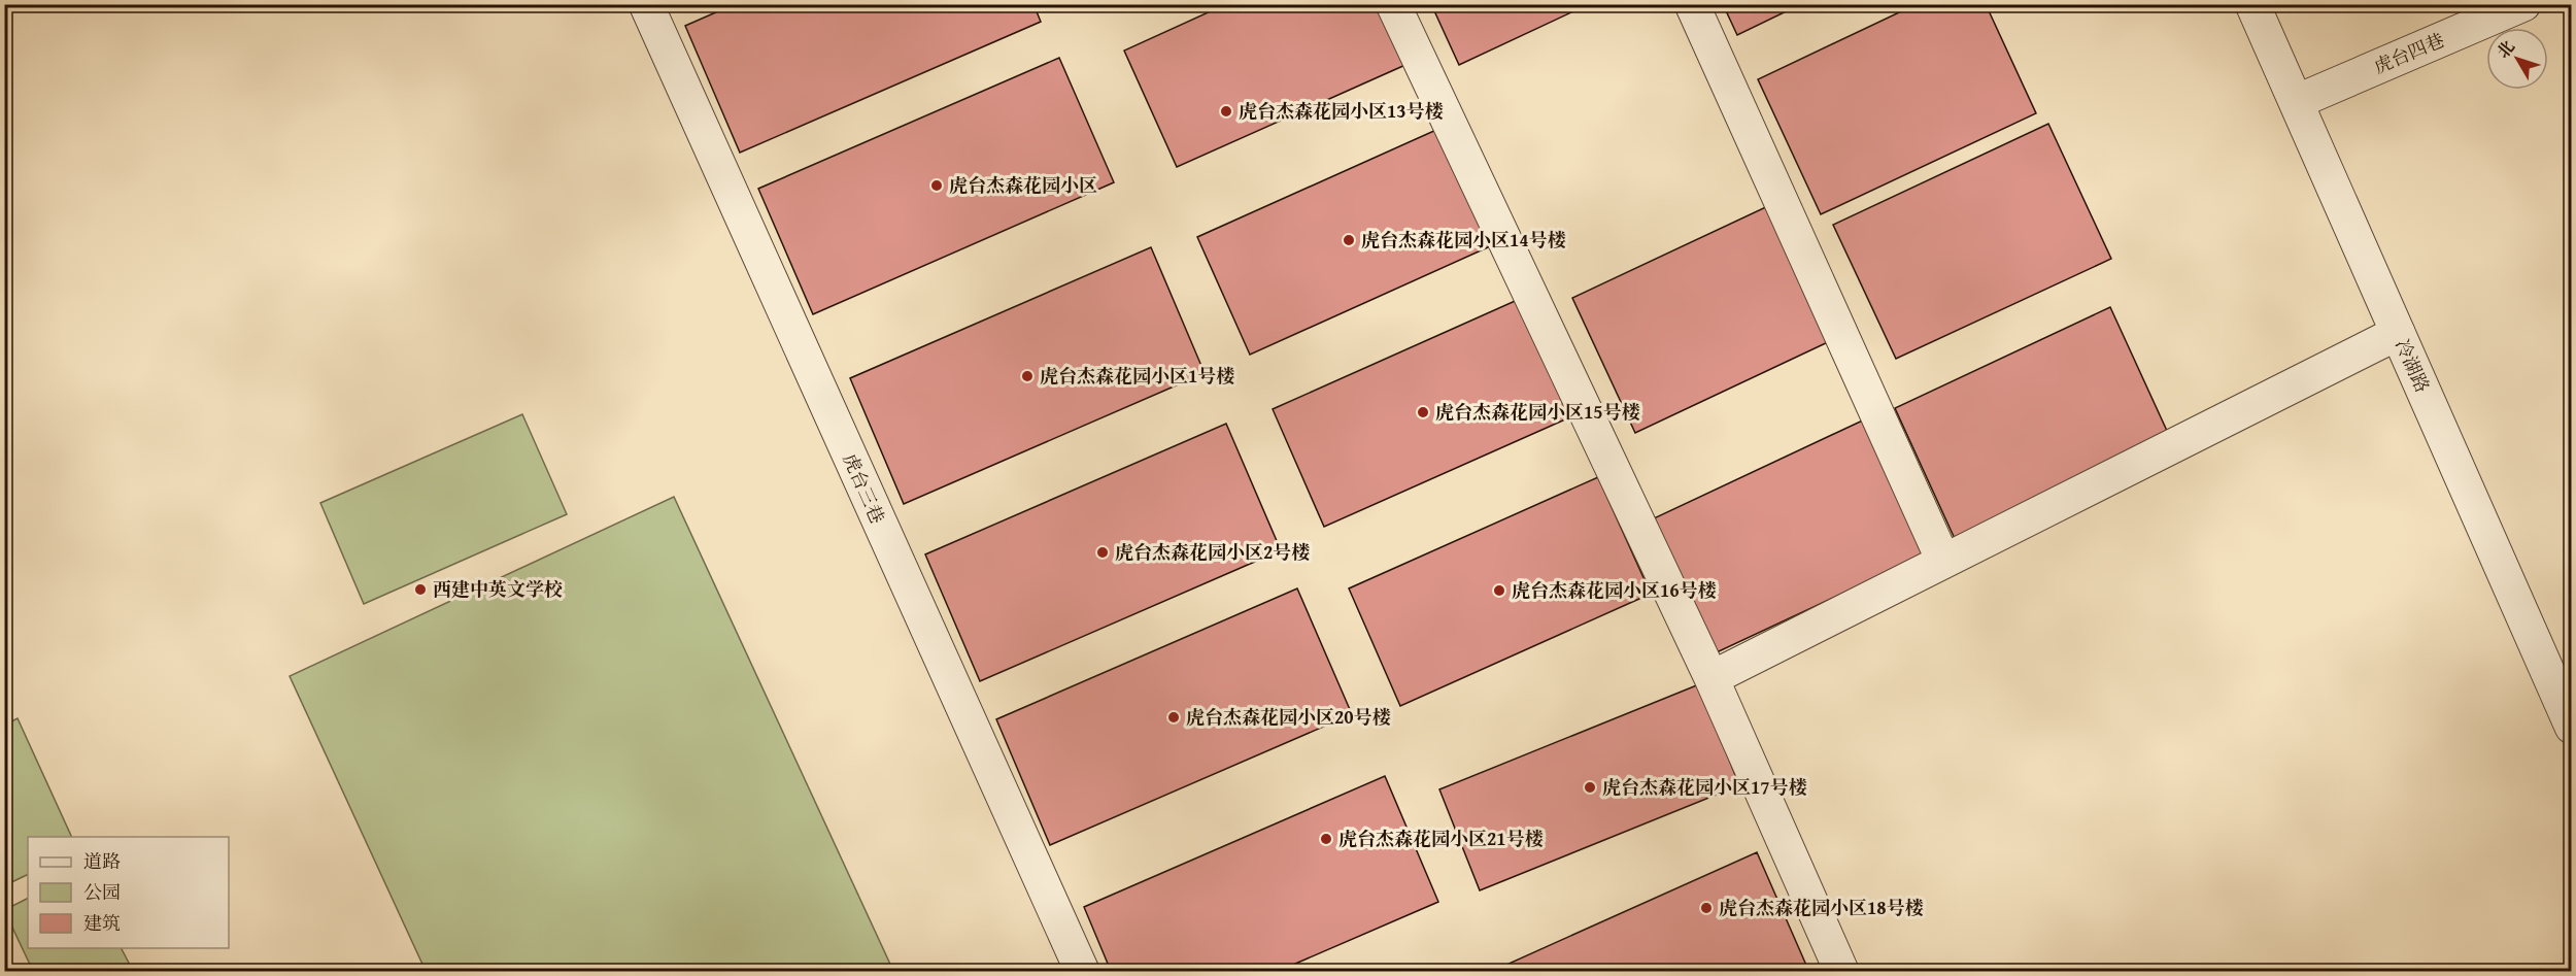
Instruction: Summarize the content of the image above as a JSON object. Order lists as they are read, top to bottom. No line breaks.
{"streets":{"street":["虎台四巷","冷湖路","虎台三巷"]},"crossings":[["虎台四巷","冷湖路"]],"places":["虎台杰森花园小区13号楼","虎台杰森花园小区","虎台杰森花园小区14号楼","虎台杰森花园小区1号楼","虎台杰森花园小区15号楼","虎台杰森花园小区2号楼","西建中英文学校","虎台杰森花园小区16号楼","虎台杰森花园小区20号楼","虎台杰森花园小区17号楼","虎台杰森花园小区21号楼","虎台杰森花园小区18号楼"],"legend":["道路","公园","建筑"],"north":"top left"}
